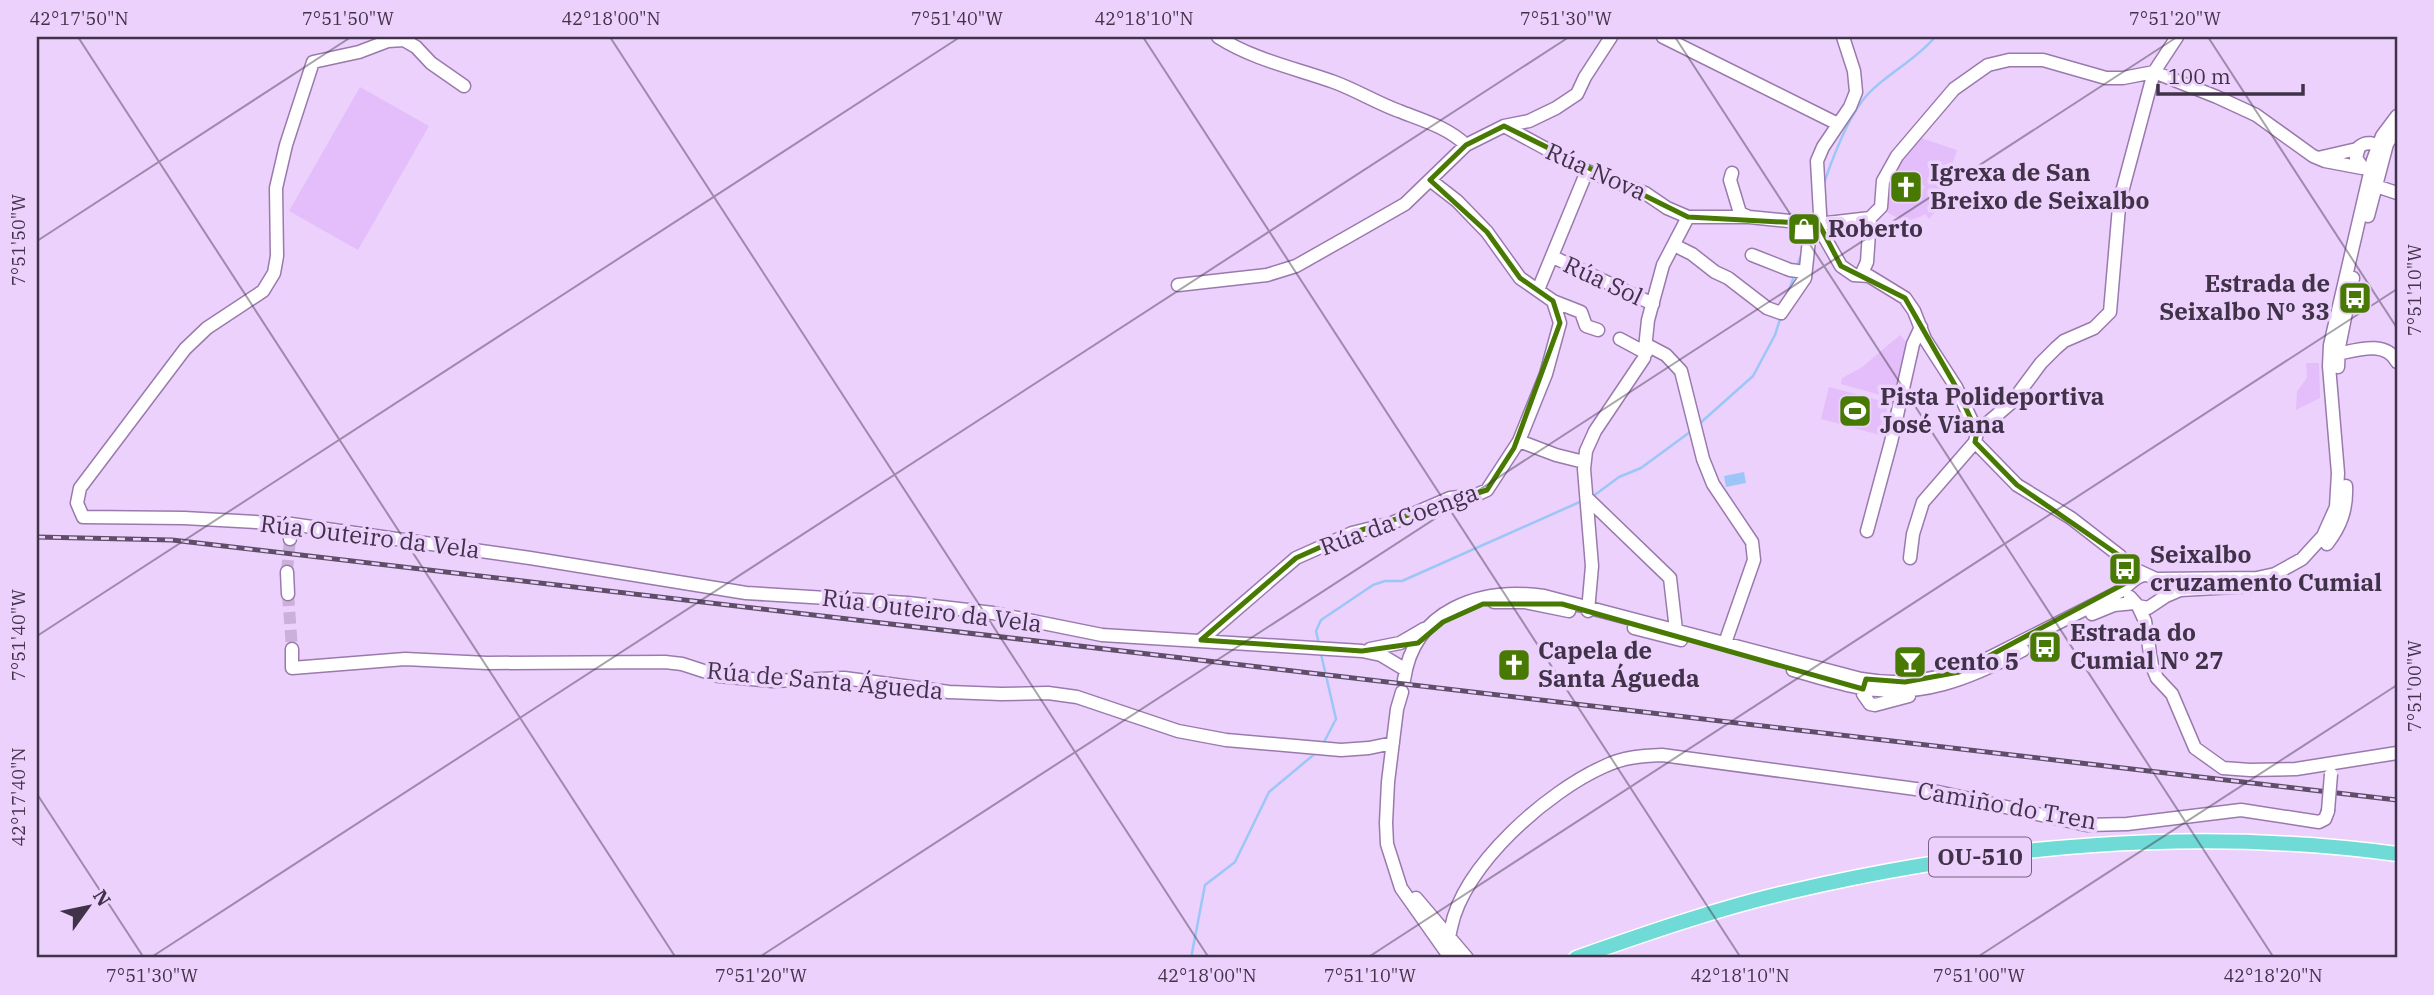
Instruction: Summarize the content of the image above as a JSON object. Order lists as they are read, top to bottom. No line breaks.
{"streets":{"main road":["OU-510"],"street":["Rúa Nova","Rúa Sol","Rúa da Coenga","Rúa Outeiro da Vela","Rúa de Santa Águeda","Camiño do Tren"]},"crossings":[["Rúa da Coenga","Rúa Outeiro da Vela"]],"places":{"church":["Igrexa de San Breixo de Seixalbo","Capela de Santa Águeda"],"shop":["Roberto"],"bus stop":["Estrada de Seixalbo Nº 33","Seixalbo cruzamento Cumial","Estrada do Cumial Nº 27"],"sports":["Pista Polideportiva José Viana"],"bar":["cento 5"]},"scale_bar":"100 m","north":"top right","coordinates":["42°17'50\"N","7°51'50\"W","42°18'00\"N","7°51'40\"W","42°18'10\"N","7°51'30\"W","7°51'20\"W","7°51'10\"W","7°51'00\"W","42°17'40\"N","42°18'20\"N"]}
